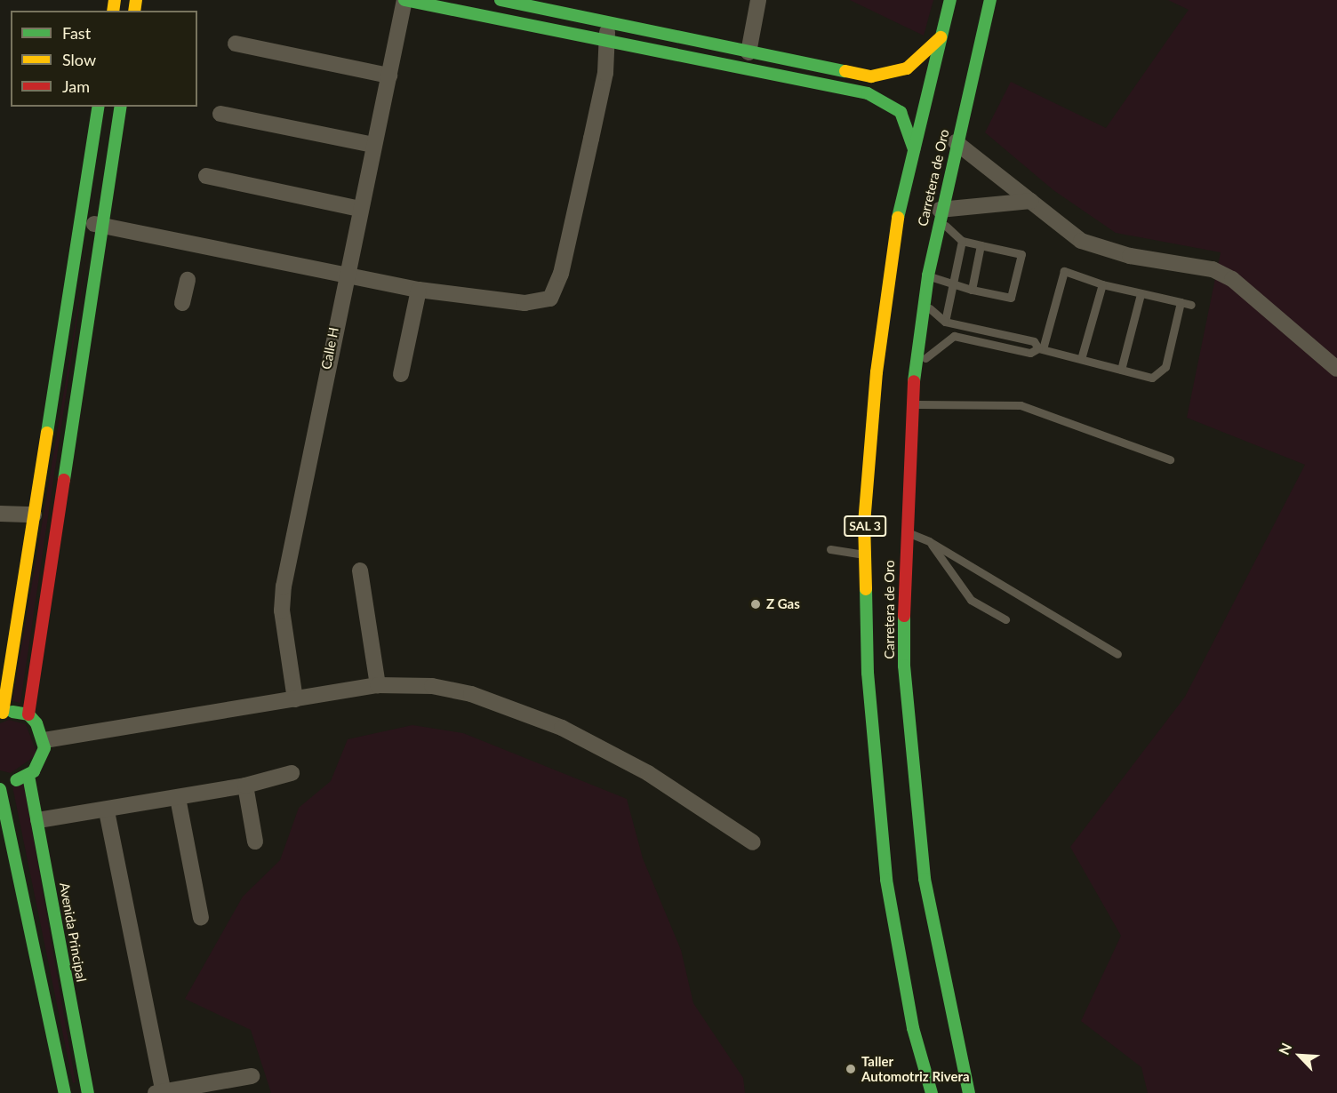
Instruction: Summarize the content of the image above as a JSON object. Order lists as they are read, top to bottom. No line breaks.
{"streets":{"main road":["Carretera de Oro","SAL 3","Avenida Principal"],"street":["Calle H"]},"places":["Z Gas","Taller Automotriz Rivera"],"legend":["Fast","Slow","Jam"],"north":"top left"}
